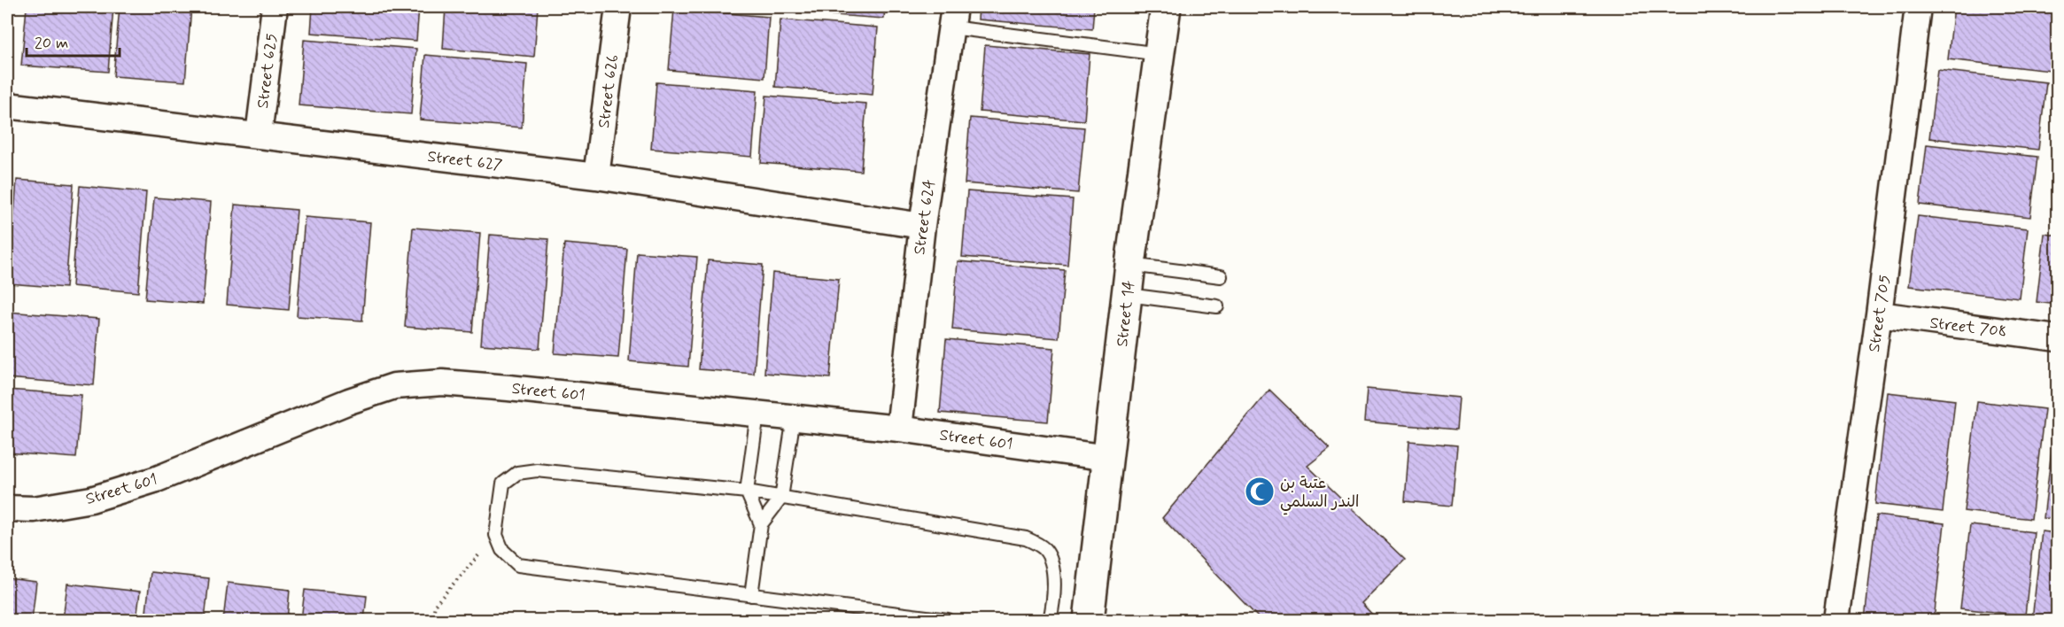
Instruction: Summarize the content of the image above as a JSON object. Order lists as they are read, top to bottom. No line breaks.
{"streets":{"street":["Street 625","Street 626","Street 627","Street 624","Street 14","Street 705","Street 708","Street 601"]},"crossings":[["Street 625","Street 627"],["Street 626","Street 627"],["Street 627","Street 624"],["Street 624","Street 601"],["Street 14","Street 601"],["Street 705","Street 708"]],"places":{"mosque":["عتبة بن الندر السلمي"]},"scale_bar":"20 m"}
